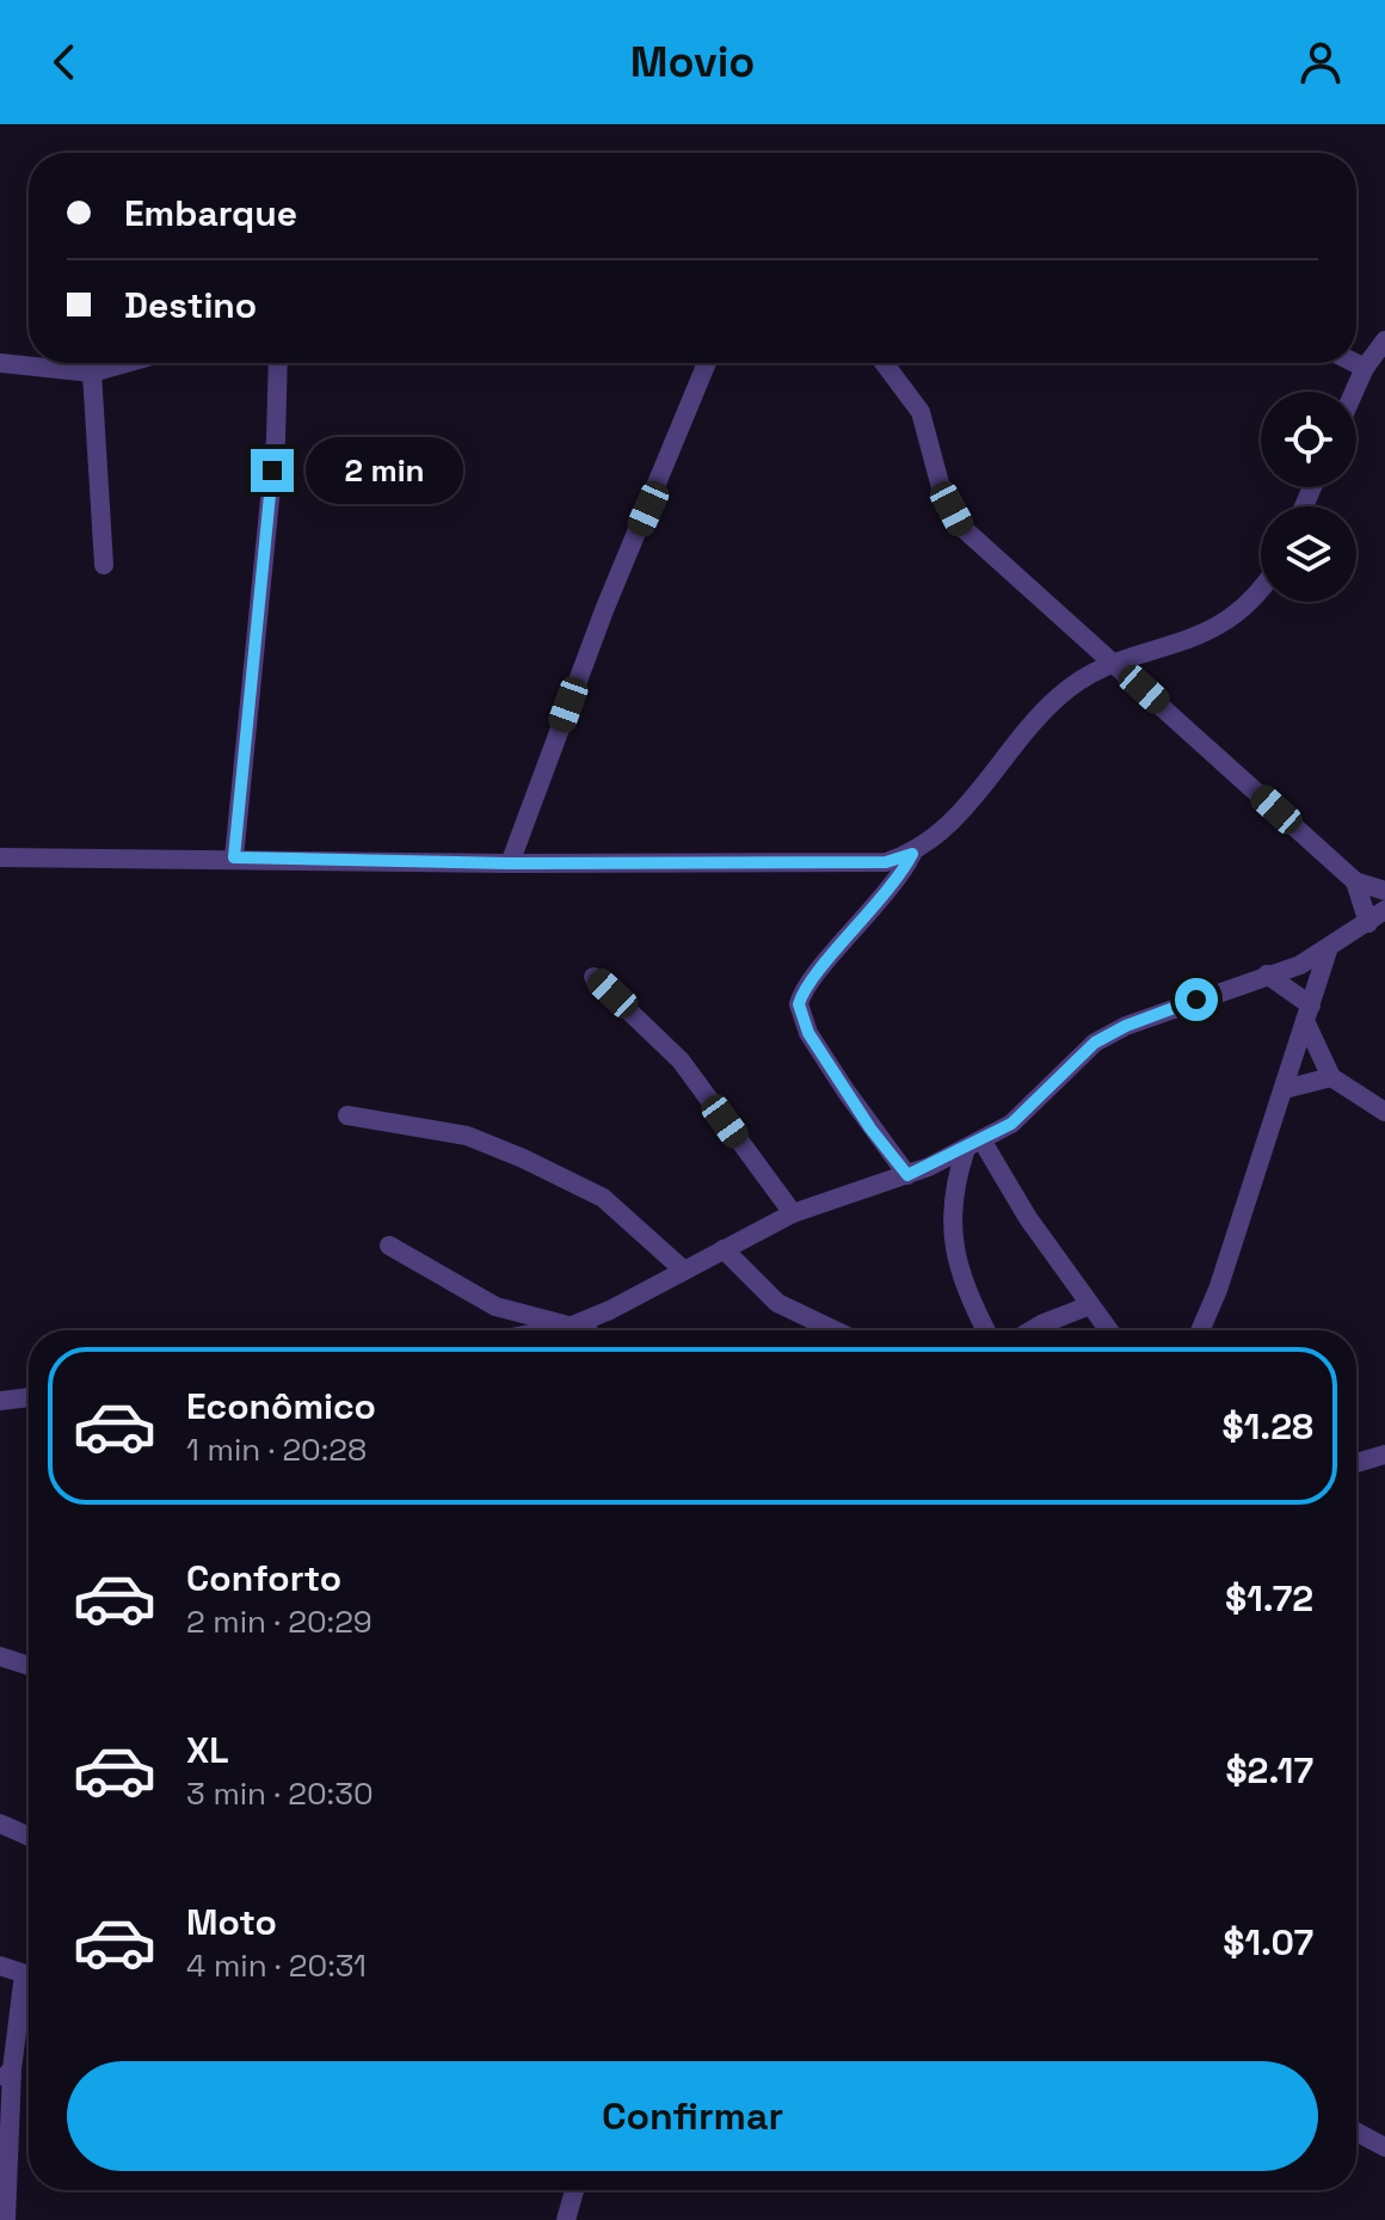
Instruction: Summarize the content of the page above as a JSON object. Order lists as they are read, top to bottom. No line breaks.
{"page":{"header":"Movio","banner":["Embarque","Destino"],"bubble":"2 min","list":[{"name":"Econômico","note":"1 min · 20:28","value":"$1.28"},{"name":"Conforto","note":"2 min · 20:29","value":"$1.72"},{"name":"XL","note":"3 min · 20:30","value":"$2.17"},{"name":"Moto","note":"4 min · 20:31","value":"$1.07"}],"buttons":"Confirmar"}}
